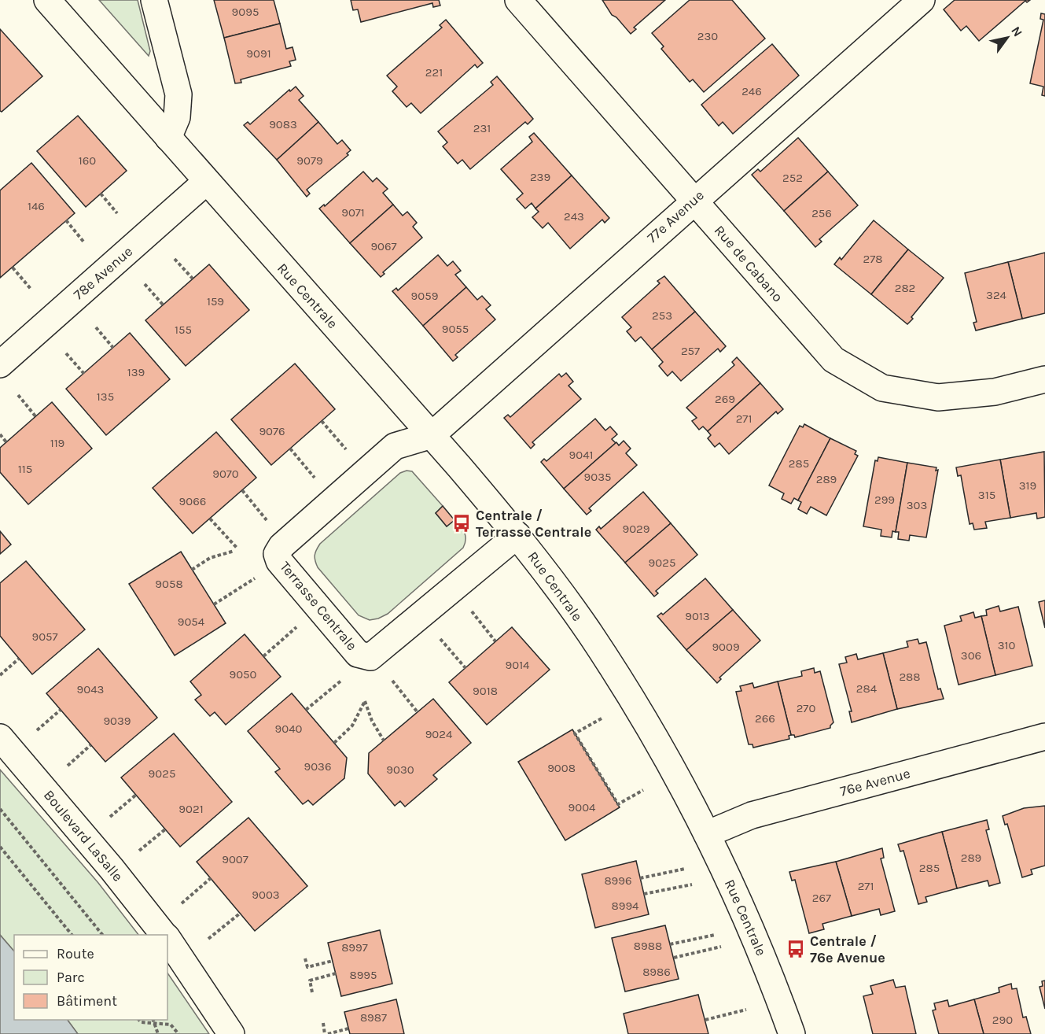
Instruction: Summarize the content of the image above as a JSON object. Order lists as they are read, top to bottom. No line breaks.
{"streets":{"street":["77e Avenue","Rue de Cabano","78e Avenue","Rue Centrale","Terrasse Centrale","76e Avenue","Boulevard LaSalle"]},"crossings":[["77e Avenue","Rue de Cabano"],["77e Avenue","Rue Centrale"],["77e Avenue","Terrasse Centrale"],["78e Avenue","Rue Centrale"],["Rue Centrale","Terrasse Centrale"],["Rue Centrale","76e Avenue"]],"places":{"bus stop":["Centrale / Terrasse Centrale","Centrale / 76e Avenue"]},"house_numbers":["9095","230","9091","221","246","9083","231","160","9079","239","252","146","9071","256","243","9067","278","282","324","9059","159","253","9055","155","257","139","135","269","271","9076","119","9041","285","115","9070","9035","289","319","315","299","9066","303","9029","9025","9058","9013","9054","9057","310","9009","306","9014","9050","288","284","9043","9018","270","266","9039","9040","9024","9036","9008","9030","9025","9004","9021","289","9007","285","8996","271","9003","267","8994","8988","8997","8986","8995","8987","290"],"legend":["Route","Parc","Bâtiment"],"north":"top right"}
